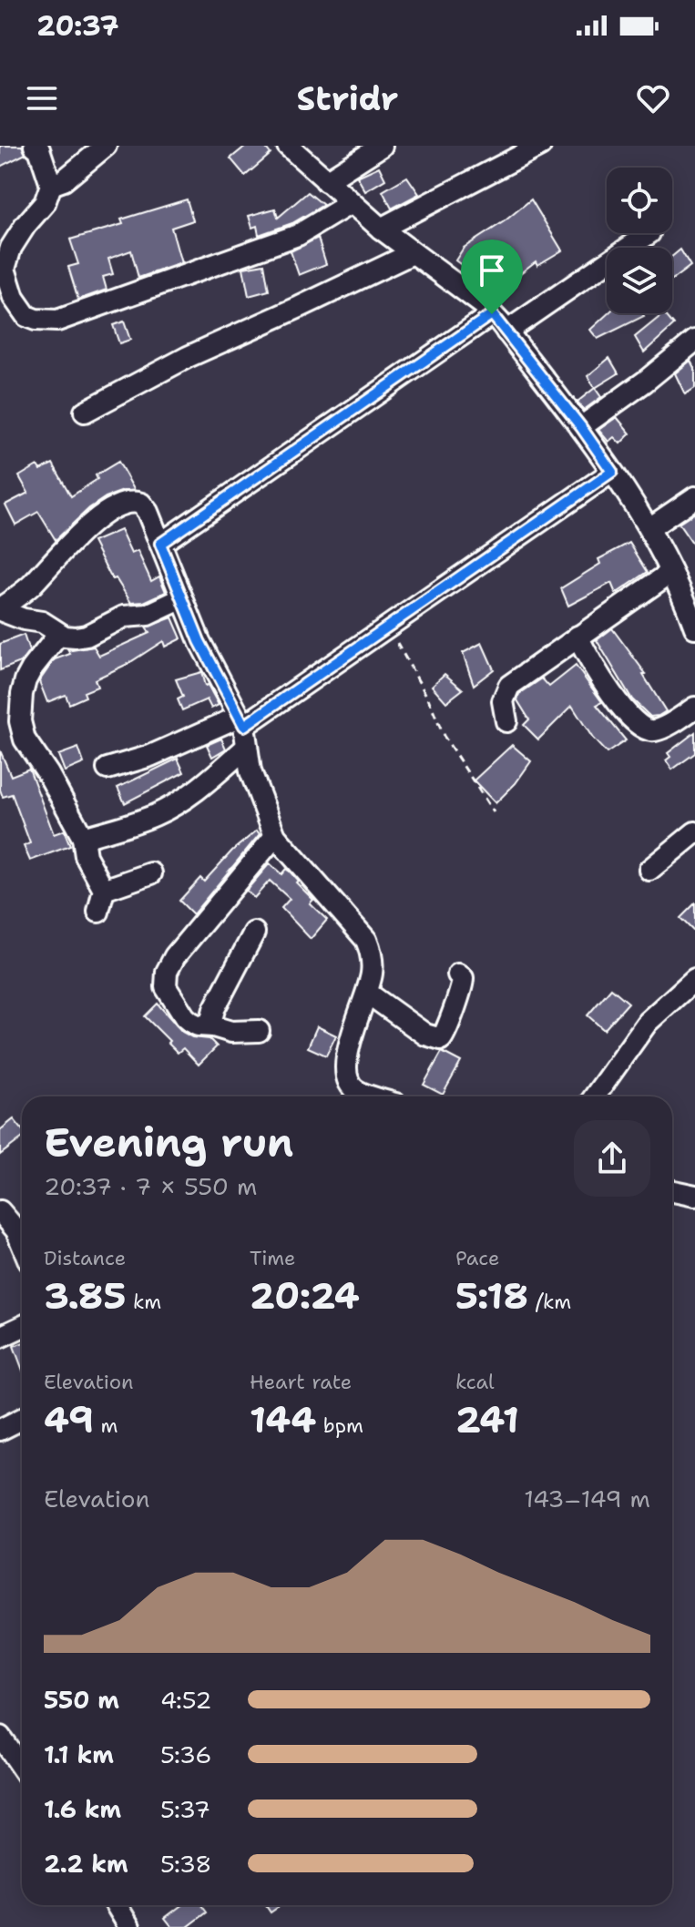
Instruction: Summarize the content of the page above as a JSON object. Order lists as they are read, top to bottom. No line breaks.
{"page":{"status":"20:37","header":"Stridr","heading":["Evening run","20:37 · 7 × 550 m"],"stats":[["Distance","3.85 km"],["Time","20:24"],["Pace","5:18 /km"],["Elevation","49 m"],["Heart rate","144 bpm"],["kcal","241"]],"chart":["Elevation","143–149 m"],"list":[{"name":"550 m","note":"4:52"},{"name":"1.1 km","note":"5:36"},{"name":"1.6 km","note":"5:37"},{"name":"2.2 km","note":"5:38"}]}}
